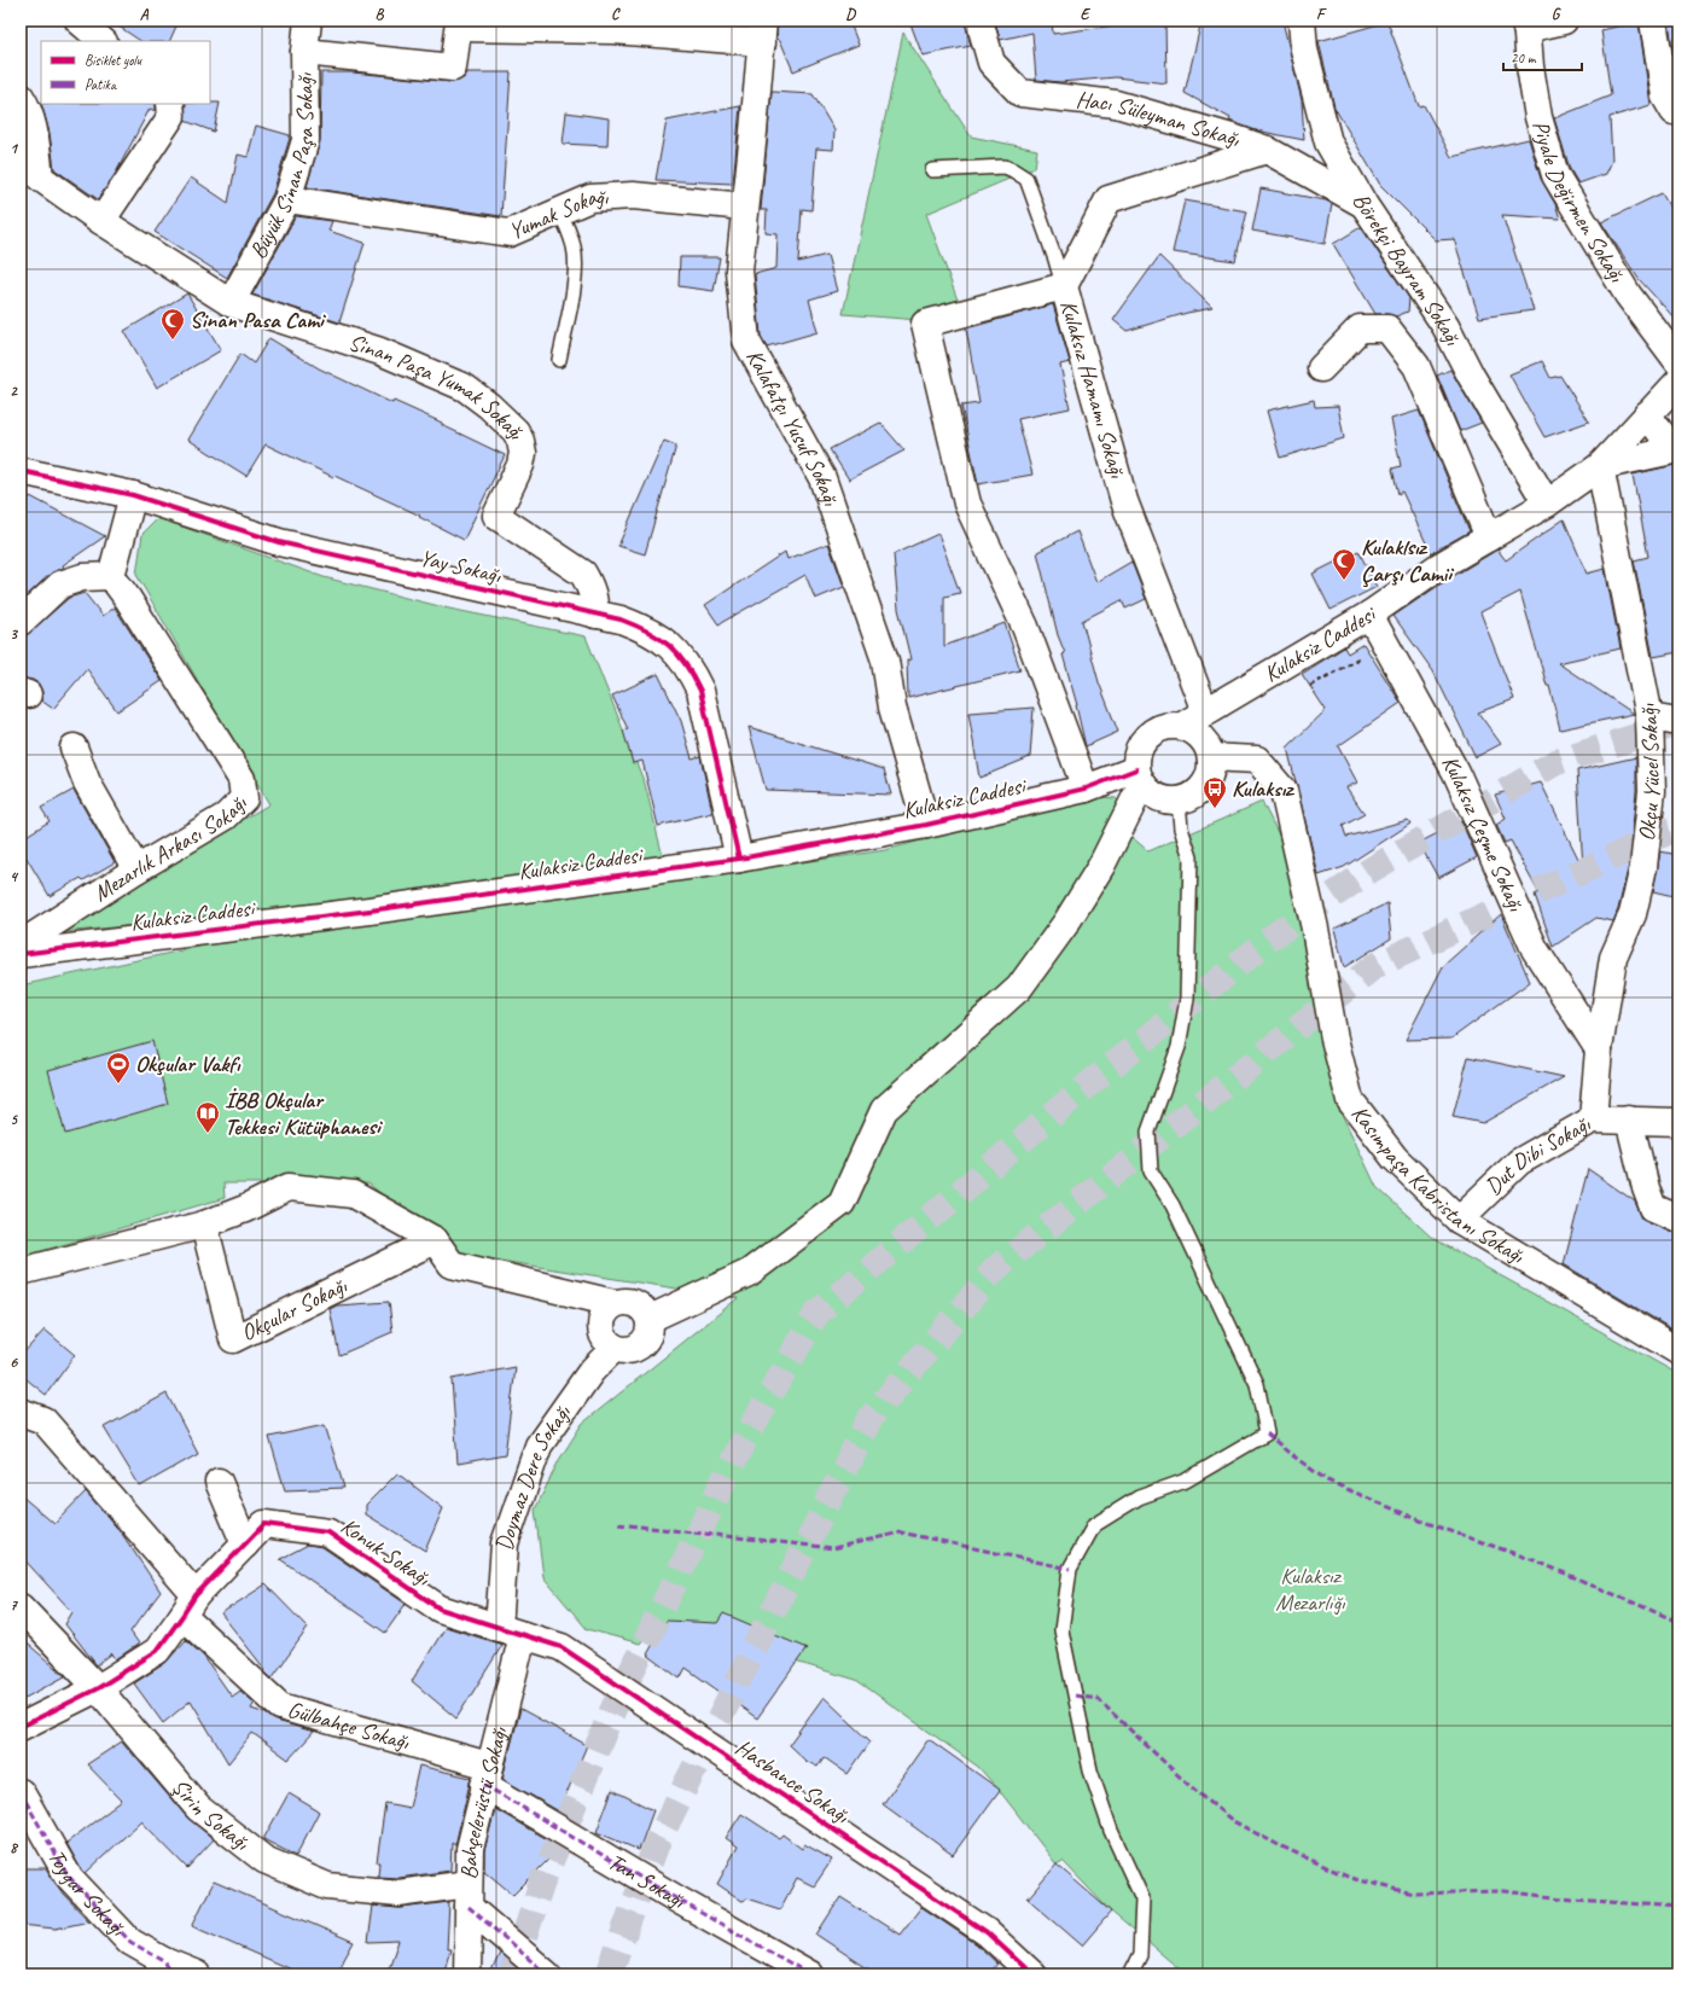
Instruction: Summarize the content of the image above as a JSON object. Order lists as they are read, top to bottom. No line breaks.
{"streets":{"street":["Hacı Süleyman Sokağı","Büyük Sinan Paşa Sokağı","Piyale Değirmen Sokağı","Yumak Sokağı","Börekçi Bayram Sokağı","Kulaksız Hamamı Sokağı","Sinan Paşa Yumak Sokağı","Kalafatçı Yusuf Sokağı","Yay Sokağı","Kulaksiz Caddesi","Okçu Yücel Sokağı","Kulaksız Çeşme Sokağı","Mezarlık Arkası Sokağı","Dut Dibi Sokağı","Kasımpaşa Kabristanı Sokağı","Okçular Sokağı","Doymaz Dere Sokağı","Konuk Sokağı","Gülbahçe Sokağı","Hasbance Sokağı","Bahçelerüstü Sokağı","Şirin Sokağı","Tan Sokağı","Toygar Sokağı"]},"crossings":[["Hacı Süleyman Sokağı","Börekçi Bayram Sokağı"],["Hacı Süleyman Sokağı","Kulaksız Hamamı Sokağı"],["Büyük Sinan Paşa Sokağı","Yumak Sokağı"],["Büyük Sinan Paşa Sokağı","Sinan Paşa Yumak Sokağı"],["Yumak Sokağı","Kalafatçı Yusuf Sokağı"],["Börekçi Bayram Sokağı","Kulaksiz Caddesi"],["Kulaksız Hamamı Sokağı","Kulaksiz Caddesi"],["Sinan Paşa Yumak Sokağı","Yay Sokağı"],["Kalafatçı Yusuf Sokağı","Kulaksiz Caddesi"],["Yay Sokağı","Kulaksiz Caddesi"],["Kulaksiz Caddesi","Okçu Yücel Sokağı"],["Kulaksiz Caddesi","Kulaksız Çeşme Sokağı"],["Kulaksiz Caddesi","Kasımpaşa Kabristanı Sokağı"],["Okçu Yücel Sokağı","Kulaksız Çeşme Sokağı"],["Okçu Yücel Sokağı","Dut Dibi Sokağı"],["Dut Dibi Sokağı","Kasımpaşa Kabristanı Sokağı"],["Doymaz Dere Sokağı","Konuk Sokağı"],["Doymaz Dere Sokağı","Hasbance Sokağı"],["Doymaz Dere Sokağı","Bahçelerüstü Sokağı"],["Konuk Sokağı","Gülbahçe Sokağı"],["Konuk Sokağı","Hasbance Sokağı"],["Konuk Sokağı","Bahçelerüstü Sokağı"],["Konuk Sokağı","Şirin Sokağı"],["Gülbahçe Sokağı","Bahçelerüstü Sokağı"],["Gülbahçe Sokağı","Tan Sokağı"],["Hasbance Sokağı","Bahçelerüstü Sokağı"],["Bahçelerüstü Sokağı","Şirin Sokağı"],["Bahçelerüstü Sokağı","Tan Sokağı"]],"parks":["Kulaksız Mezarlığı"],"places":{"mosque":["Sinan Pasa Cami","Kulaklsız Çarşı Camii"],"bus stop":["Kulaksız"],"sports":["Okçular Vakfı"],"library":["İBB Okçular Tekkesi Kütüphanesi"]},"legend":["Bisiklet yolu","Patika"],"scale_bar":"20 m","grid":{"columns":["A","B","C","D","E","F","G"],"rows":["1","2","3","4","5","6","7","8"]}}
